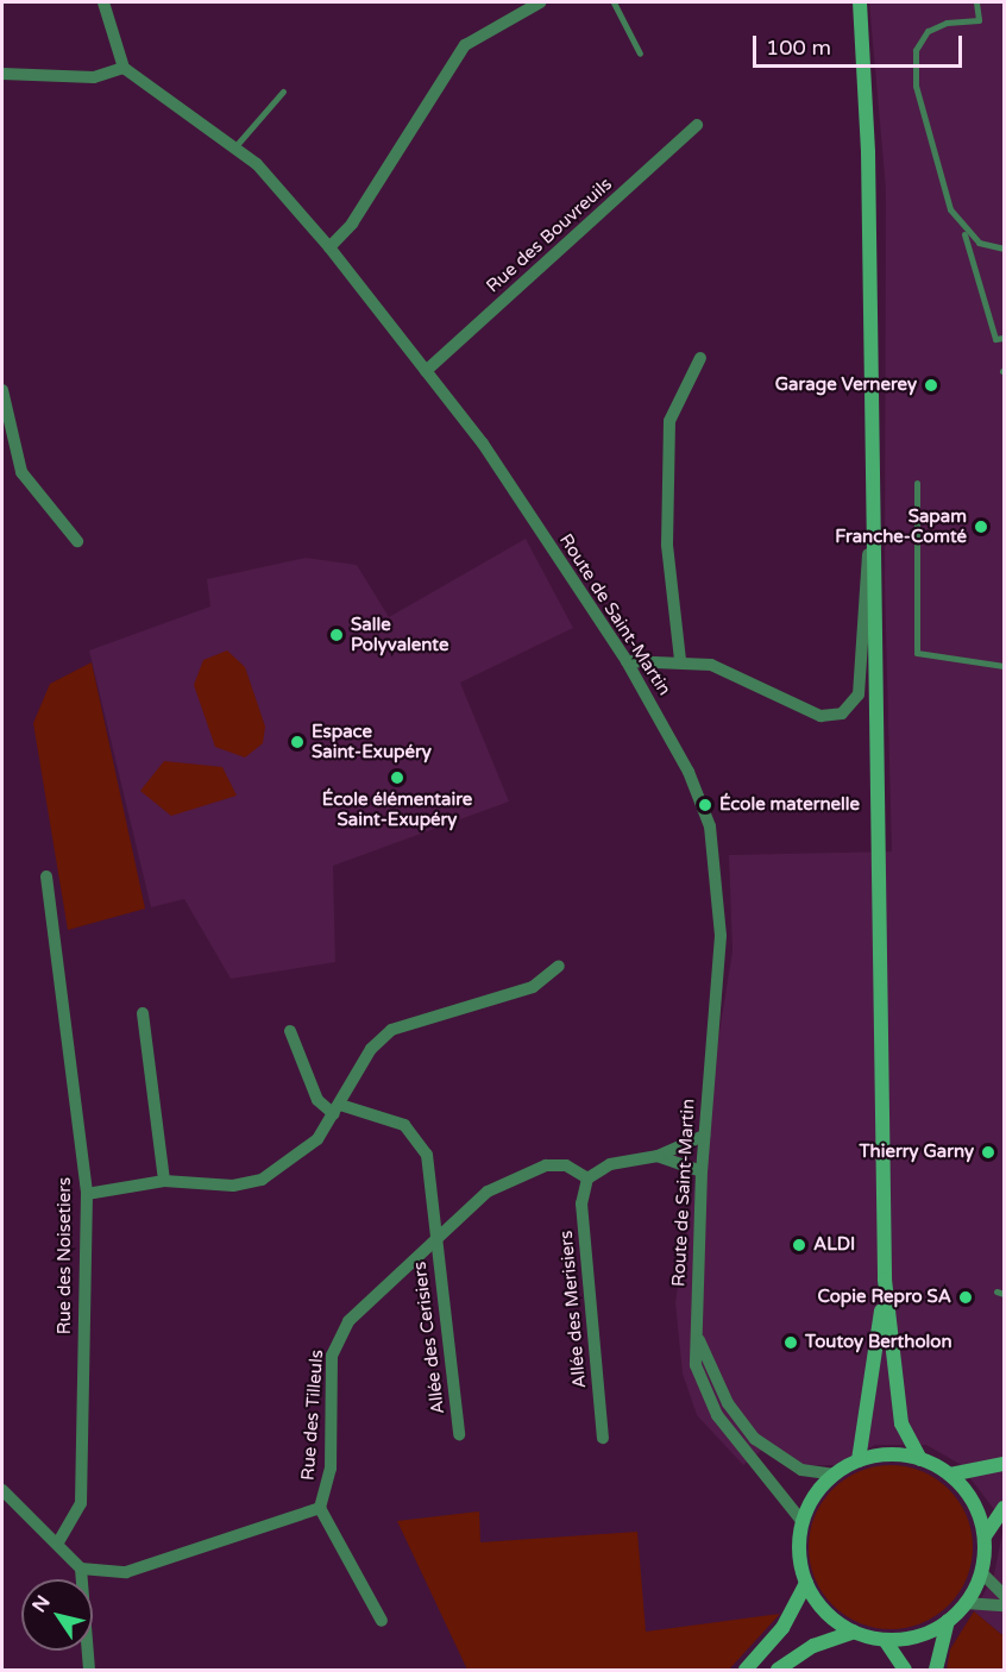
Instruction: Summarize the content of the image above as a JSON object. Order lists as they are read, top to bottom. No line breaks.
{"streets":{"street":["Rue des Bouvreuils","Route de Saint-Martin","Rue des Noisetiers","Allée des Merisiers","Allée des Cerisiers","Rue des Tilleuls"]},"crossings":[["Rue des Bouvreuils","Route de Saint-Martin"],["Allée des Merisiers","Rue des Tilleuls"],["Allée des Cerisiers","Rue des Tilleuls"]],"places":["Garage Vernerey","Sapam Franche-Comté","Salle Polyvalente","Espace Saint-Exupéry","École élémentaire Saint-Exupéry","École maternelle","Thierry Garny","ALDI","Copie Repro SA","Toutoy Bertholon"],"scale_bar":"100 m","north":"top left"}
